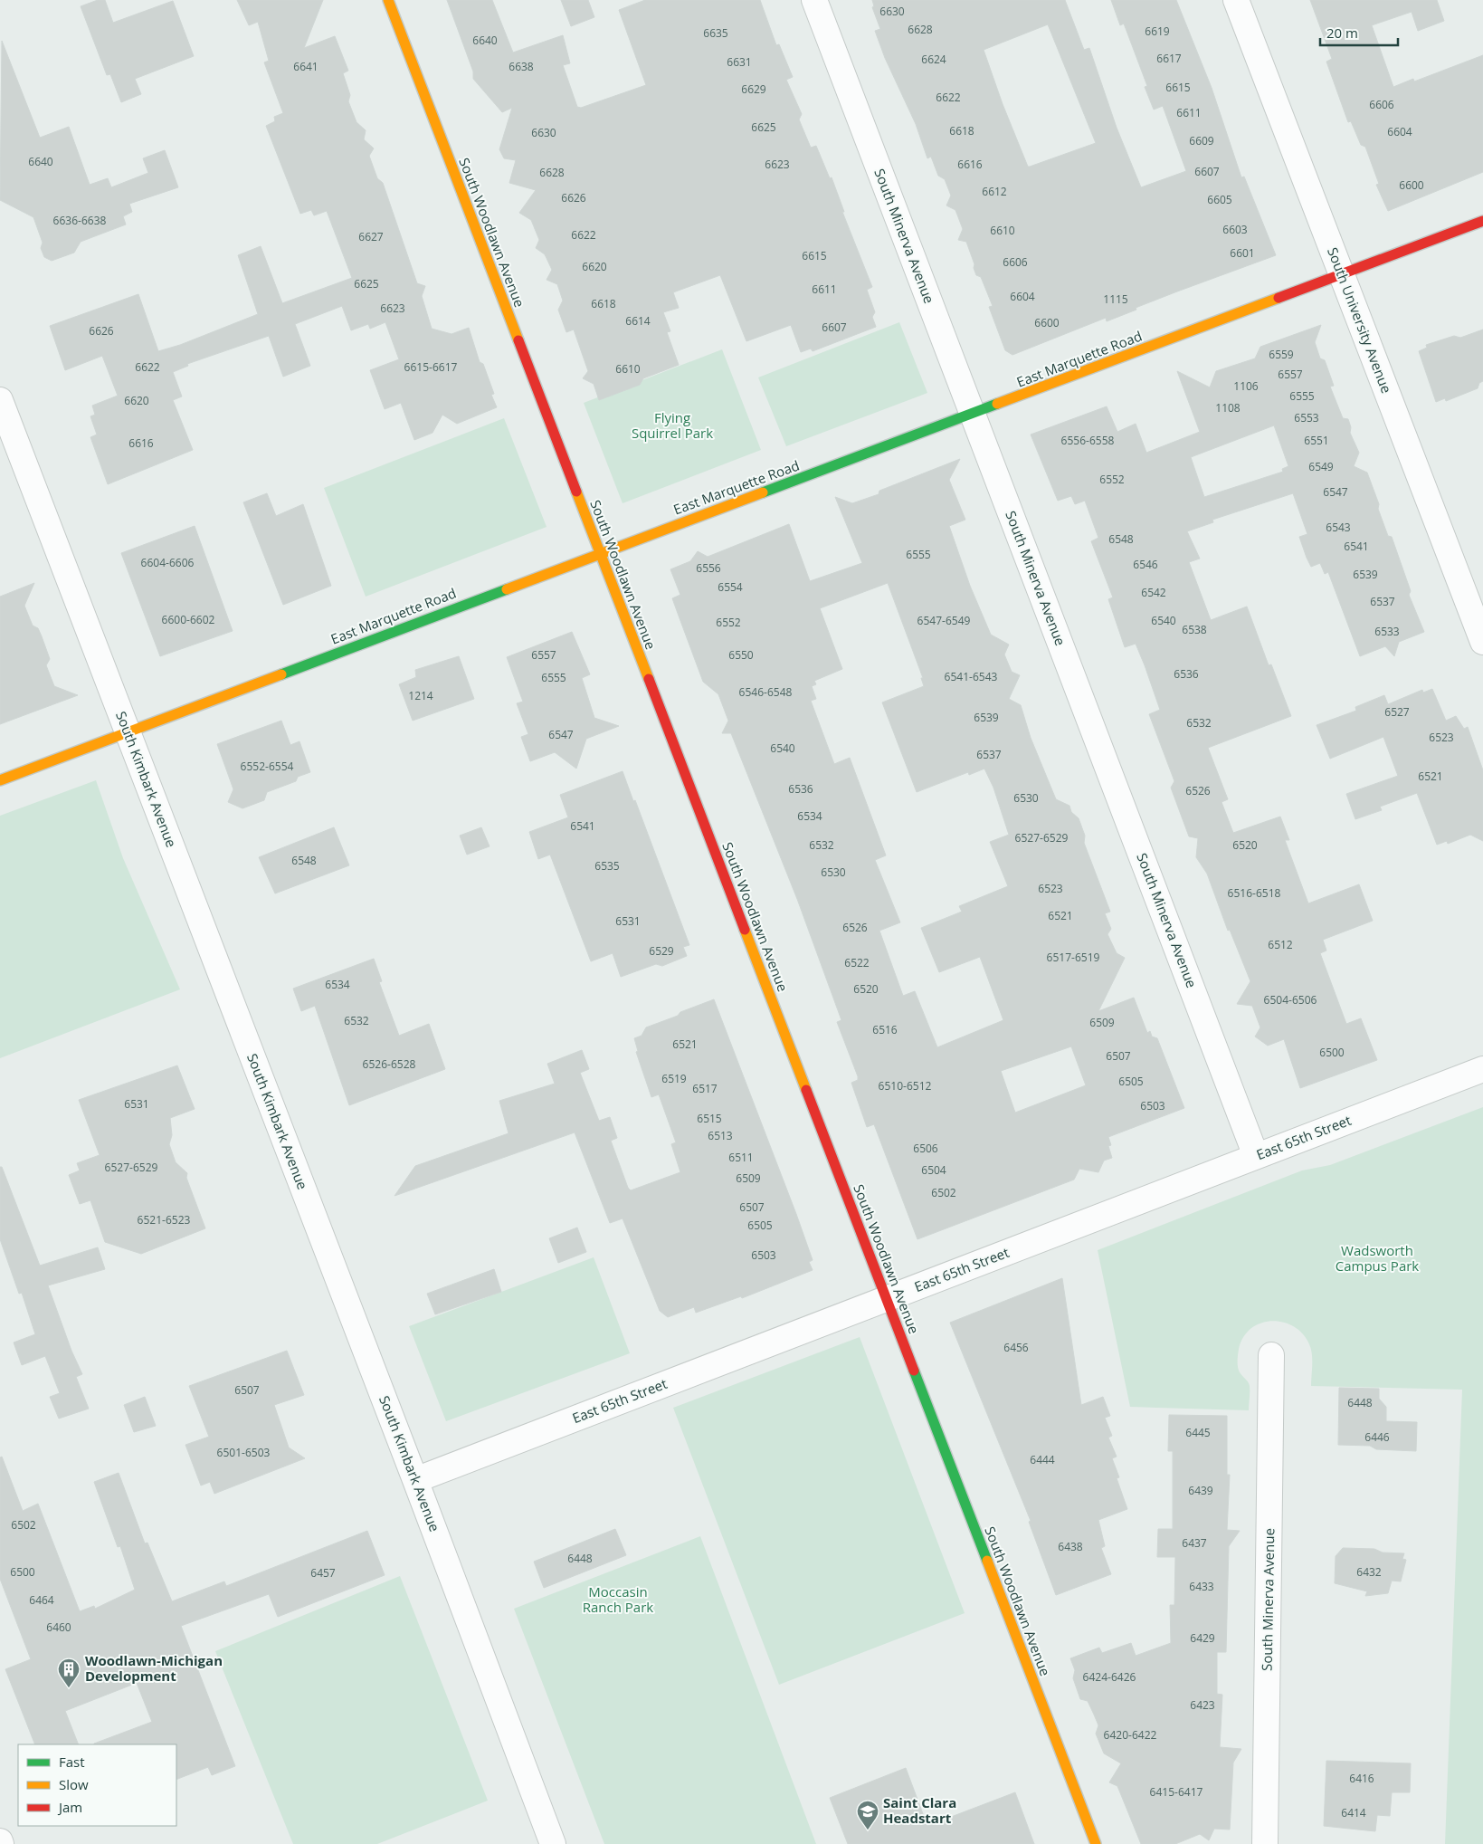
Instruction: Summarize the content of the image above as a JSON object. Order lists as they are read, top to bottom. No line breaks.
{"streets":{"street":["South Woodlawn Avenue","South Minerva Avenue","South University Avenue","East Marquette Road","South Kimbark Avenue","East 65th Street"]},"crossings":[["South Woodlawn Avenue","East Marquette Road"],["South Woodlawn Avenue","East 65th Street"],["South Minerva Avenue","East Marquette Road"],["South Minerva Avenue","East 65th Street"],["South University Avenue","East Marquette Road"],["East Marquette Road","South Kimbark Avenue"],["South Kimbark Avenue","East 65th Street"]],"parks":["Flying Squirrel Park","Wadsworth Campus Park","Moccasin Ranch Park"],"places":{"building":["Woodlawn-Michigan Development"],"school or university":["Saint Clara Headstart"]},"house_numbers":["6630","6628","6619","6635","6640","6617","6624","6631","6641","6638","6615","6629","6622","6606","6611","6625","6618","6604","6630","6609","6640","6623","6616","6607","6628","6600","6612","6626","6605","6636-6638","6603","6610","6622","6627","6601","6615","6606","6620","6625","6611","6604","1115","6618","6623","6614","6600","6607","6626","6559","6622","6615-6617","6610","6557","1106","6555","6620","1108","6553","6556-6558","6551","6616","6549","6552","6547","6543","6548","6541","6555","6604-6606","6546","6556","6539","6554","6542","6537","6600-6602","6547-6549","6540","6552","6538","6533","6557","6550","6536","6541-6543","6555","6546-6548","1214","6527","6539","6532","6547","6523","6540","6537","6552-6554","6521","6536","6526","6530","6534","6541","6527-6529","6532","6520","6548","6535","6530","6523","6516-6518","6521","6531","6526","6512","6529","6517-6519","6522","6534","6520","6504-6506","6532","6509","6516","6521","6500","6507","6526-6528","6519","6505","6510-6512","6517","6531","6503","6515","6513","6506","6511","6527-6529","6504","6509","6502","6507","6521-6523","6505","6503","6456","6507","6448","6445","6446","6501-6503","6444","6439","6502","6437","6438","6448","6500","6432","6457","6433","6464","6460","6429","6424-6426","6423","6420-6422","6416","6415-6417","6414"],"legend":["Fast","Slow","Jam"],"scale_bar":"20 m"}
